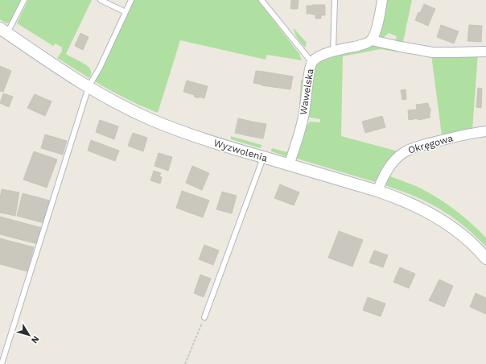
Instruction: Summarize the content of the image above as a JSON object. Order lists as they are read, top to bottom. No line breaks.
{"streets":{"street":["Wawelska","Okręgowa","Wyzwolenia"]},"crossings":[["Wawelska","Wyzwolenia"],["Okręgowa","Wyzwolenia"]],"north":"bottom right"}
